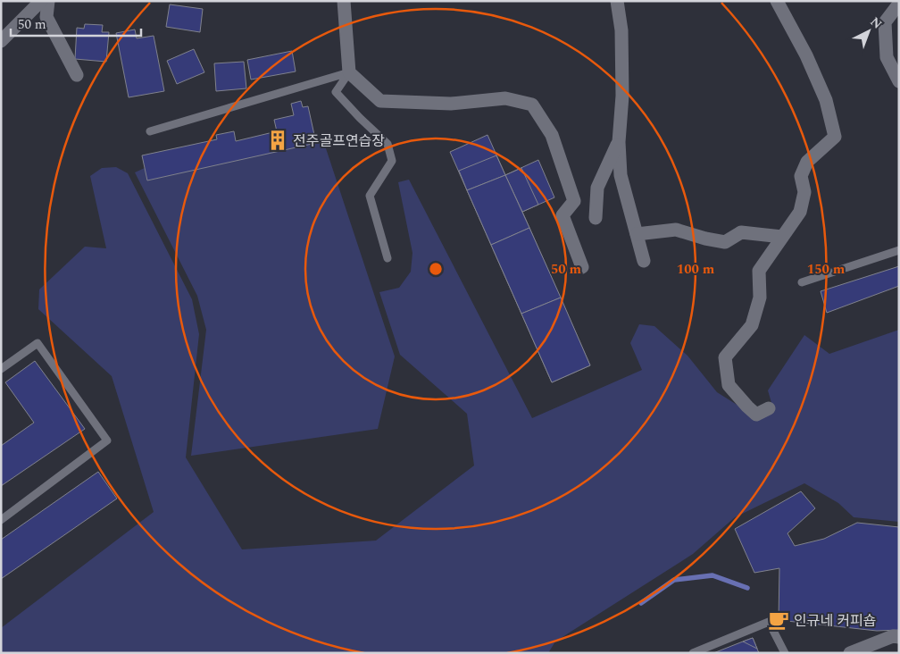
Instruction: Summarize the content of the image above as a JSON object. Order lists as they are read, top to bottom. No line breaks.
{"places":{"building":["전주골프연습장"],"cafe":["인규네 커피숍"]},"scale_bar":"50 m","north":"top right","rings":["50 m","100 m","150 m"]}
